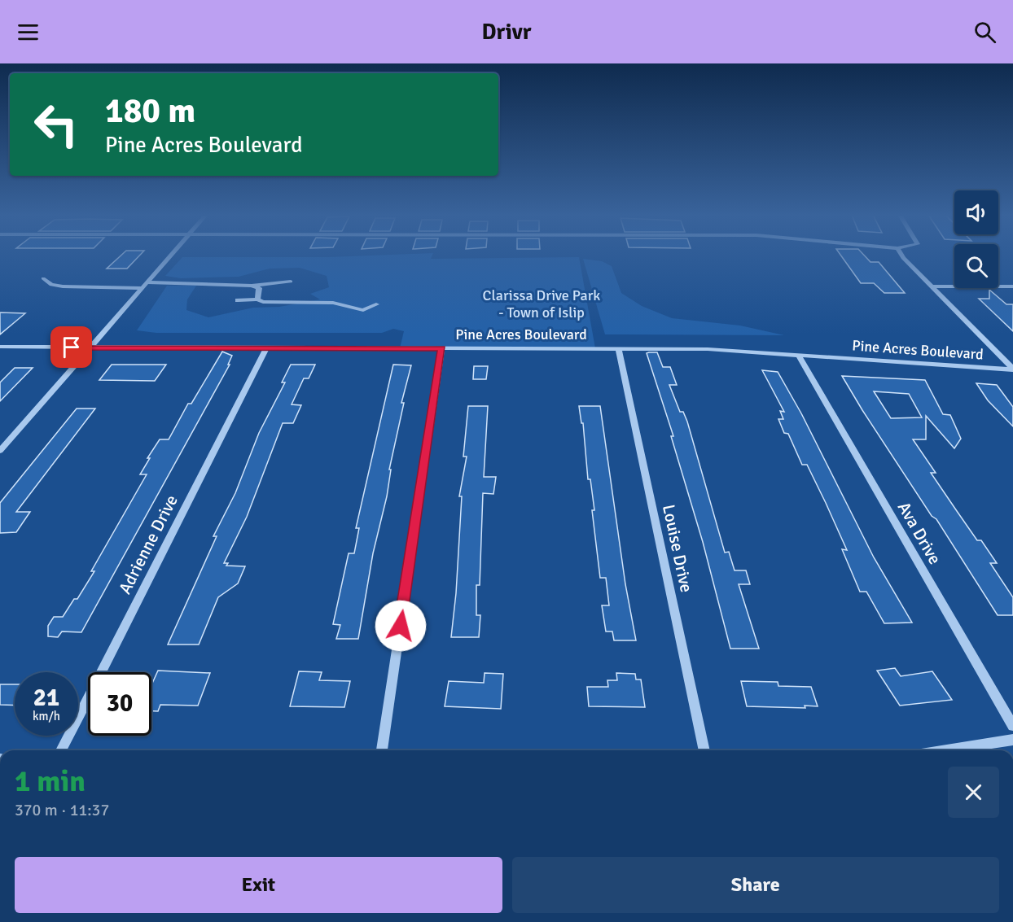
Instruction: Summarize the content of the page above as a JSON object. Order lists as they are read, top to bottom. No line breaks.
{"streets":{"street":["Pine Acres Boulevard","Ava Drive","Adrienne Drive","Louise Drive"]},"crossings":[["Pine Acres Boulevard","Ava Drive"],["Pine Acres Boulevard","Adrienne Drive"],["Pine Acres Boulevard","Louise Drive"]],"parks":["Clarissa Drive Park - Town of Islip"],"page":{"header":"Drivr","turn":["180 m","Pine Acres Boulevard"],"speed":"21 km/h","limit":"30","heading":["1 min","370 m · 11:37"],"buttons":["Exit","Share"]}}
